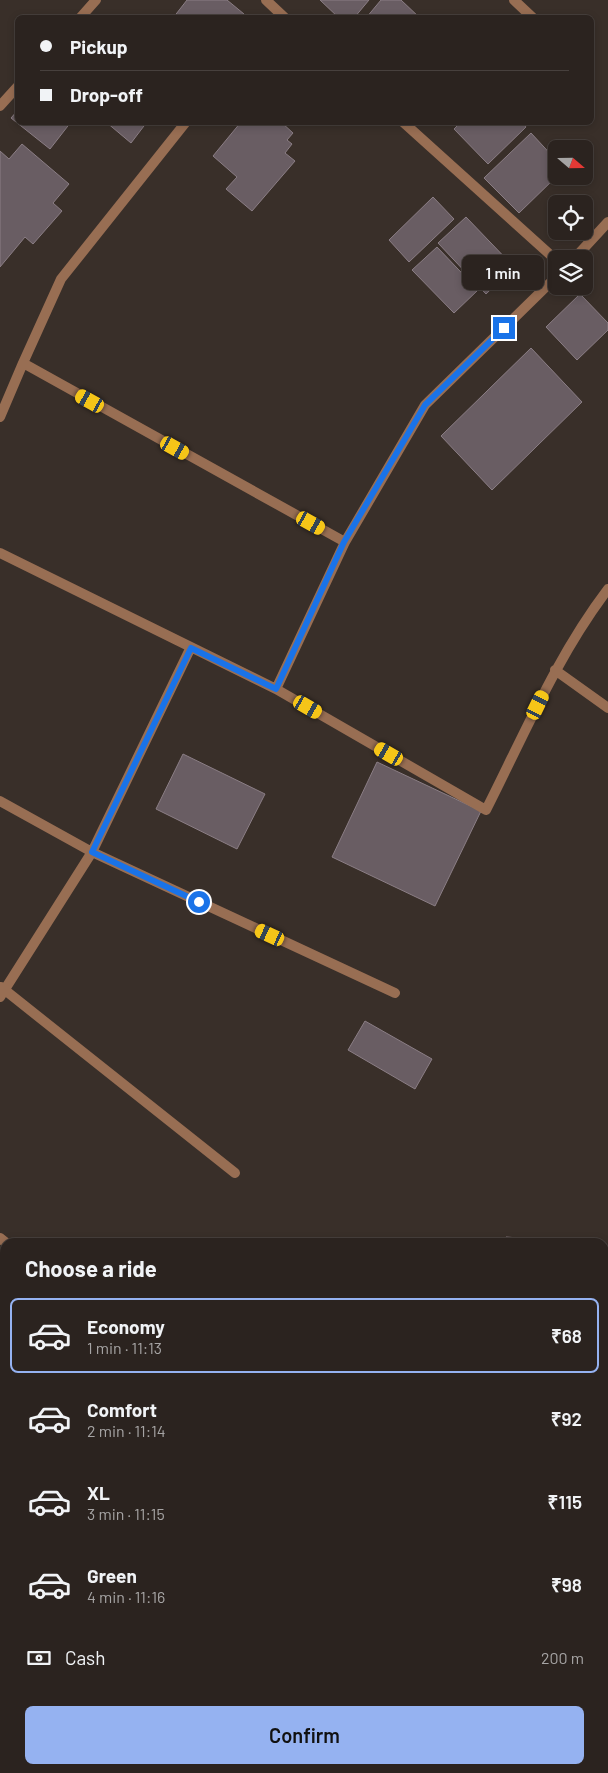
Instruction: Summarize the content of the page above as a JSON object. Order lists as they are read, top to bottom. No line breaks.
{"north":"right","page":{"banner":["Pickup","Drop-off"],"bubble":"1 min","heading":"Choose a ride","list":[{"name":"Economy","note":"1 min · 11:13","value":"₹68"},{"name":"Comfort","note":"2 min · 11:14","value":"₹92"},{"name":"XL","note":"3 min · 11:15","value":"₹115"},{"name":"Green","note":"4 min · 11:16","value":"₹98"}],"pay":["Cash","200 m"],"buttons":"Confirm"}}
